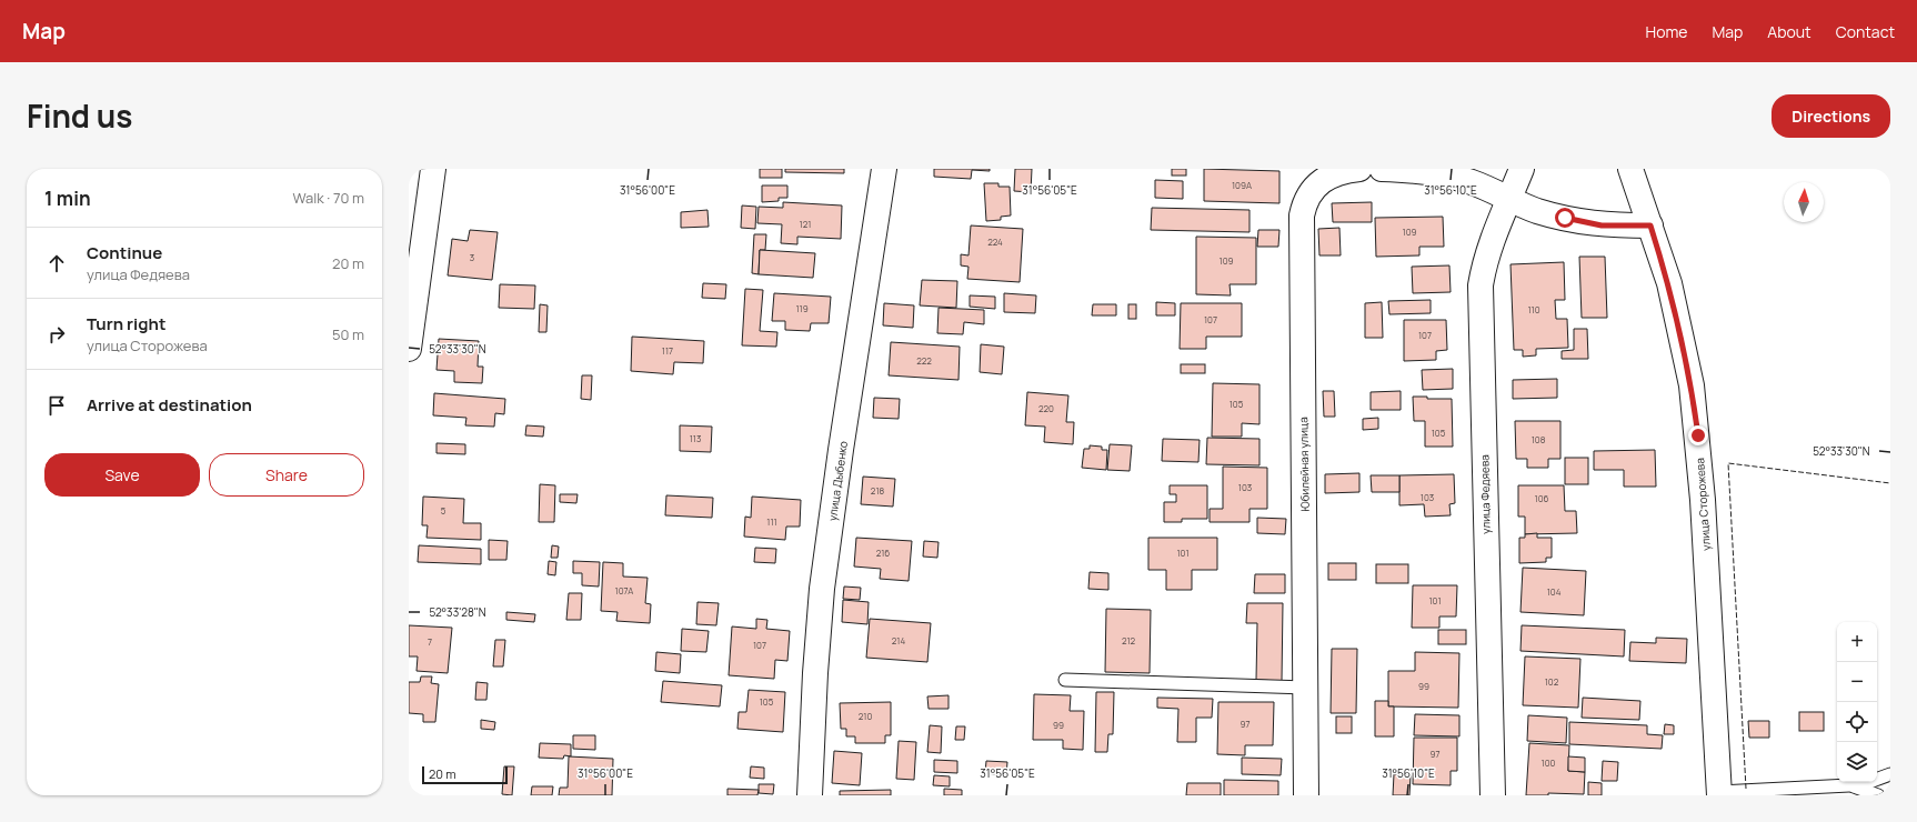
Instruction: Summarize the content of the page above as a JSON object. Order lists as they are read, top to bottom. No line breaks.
{"streets":{"street":["Юбилейная улица","улица Дыбенко","улица Федяева","улица Сторожева"]},"house_numbers":["109А","121","109","224","3","109","119","110","107","107","117","222","105","220","105","113","108","103","218","103","106","5","111","216","101","107А","104","101","214","212","7","107","102","99","105","210","97","99","97","100"],"scale_bar":"20 m","north":"top","page":{"header":"Map","nav":["Home","Map","About","Contact"],"title":"Find us","buttons":["Directions",["Save","Share"]],"heading":["1 min","Walk · 70 m"],"list":[["Continue","улица Федяева","20 m"],["Turn right","улица Сторожева","50 m"],"Arrive at destination"],"map_buttons":["+","−"],"scale":"20 m"},"coordinates":["31°56'00\"E","31°56'05\"E","31°56'10\"E","52°33'30\"N","52°33'28\"N"]}
